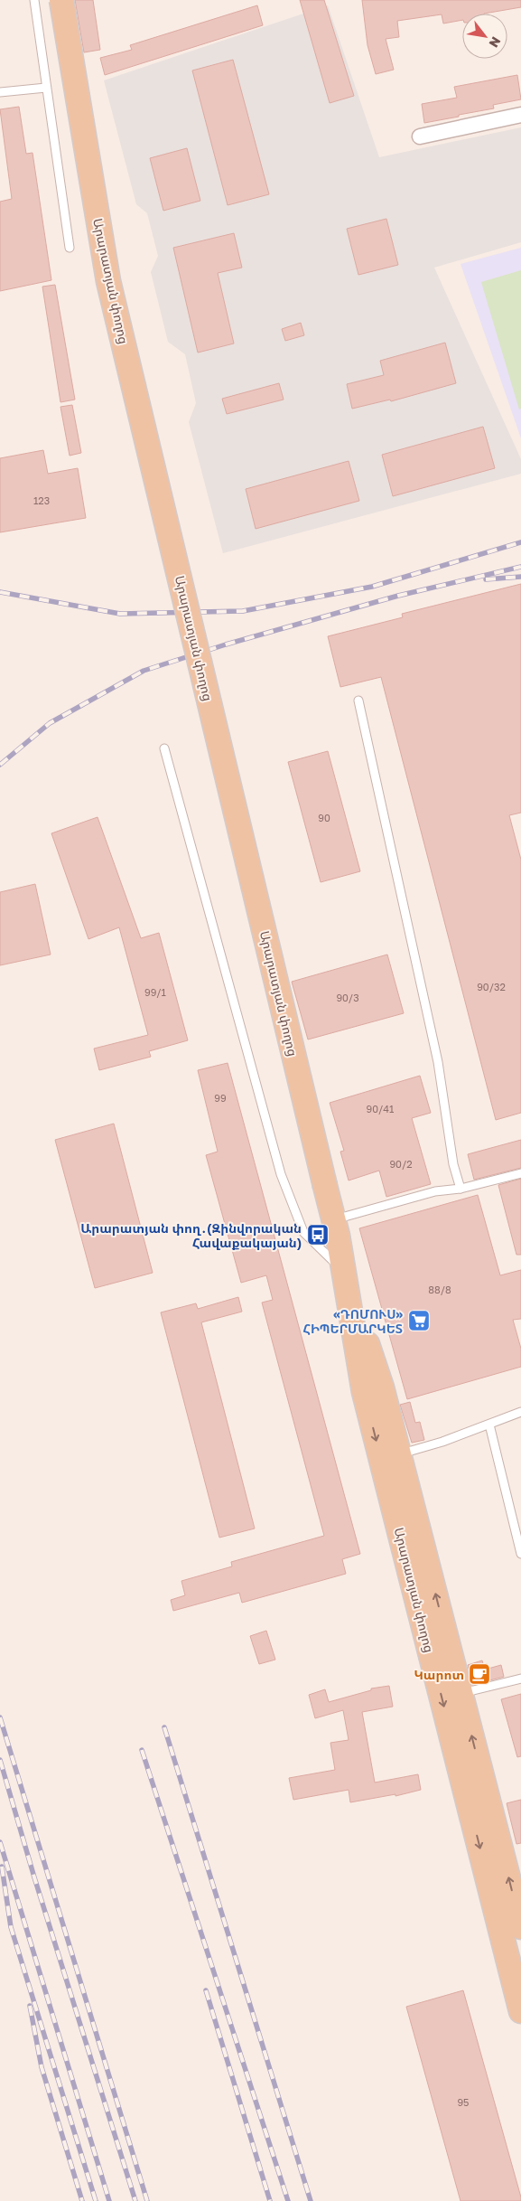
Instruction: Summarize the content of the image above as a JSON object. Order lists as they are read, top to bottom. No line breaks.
{"streets":{"main road":["Արարատյան փողոց"]},"places":{"bus stop":["Արարատյան փող․(Զինվորական Հավաքակայան)"],"supermarket":["«ԴՈՄՈՒՍ» ՀԻՊԵՐՄԱՐԿԵՏ"],"cafe":["Կարոտ"]},"house_numbers":["123","90","90/32","99/1","90/3","99","90/41","90/2","88/8","95"],"north":"bottom right"}
